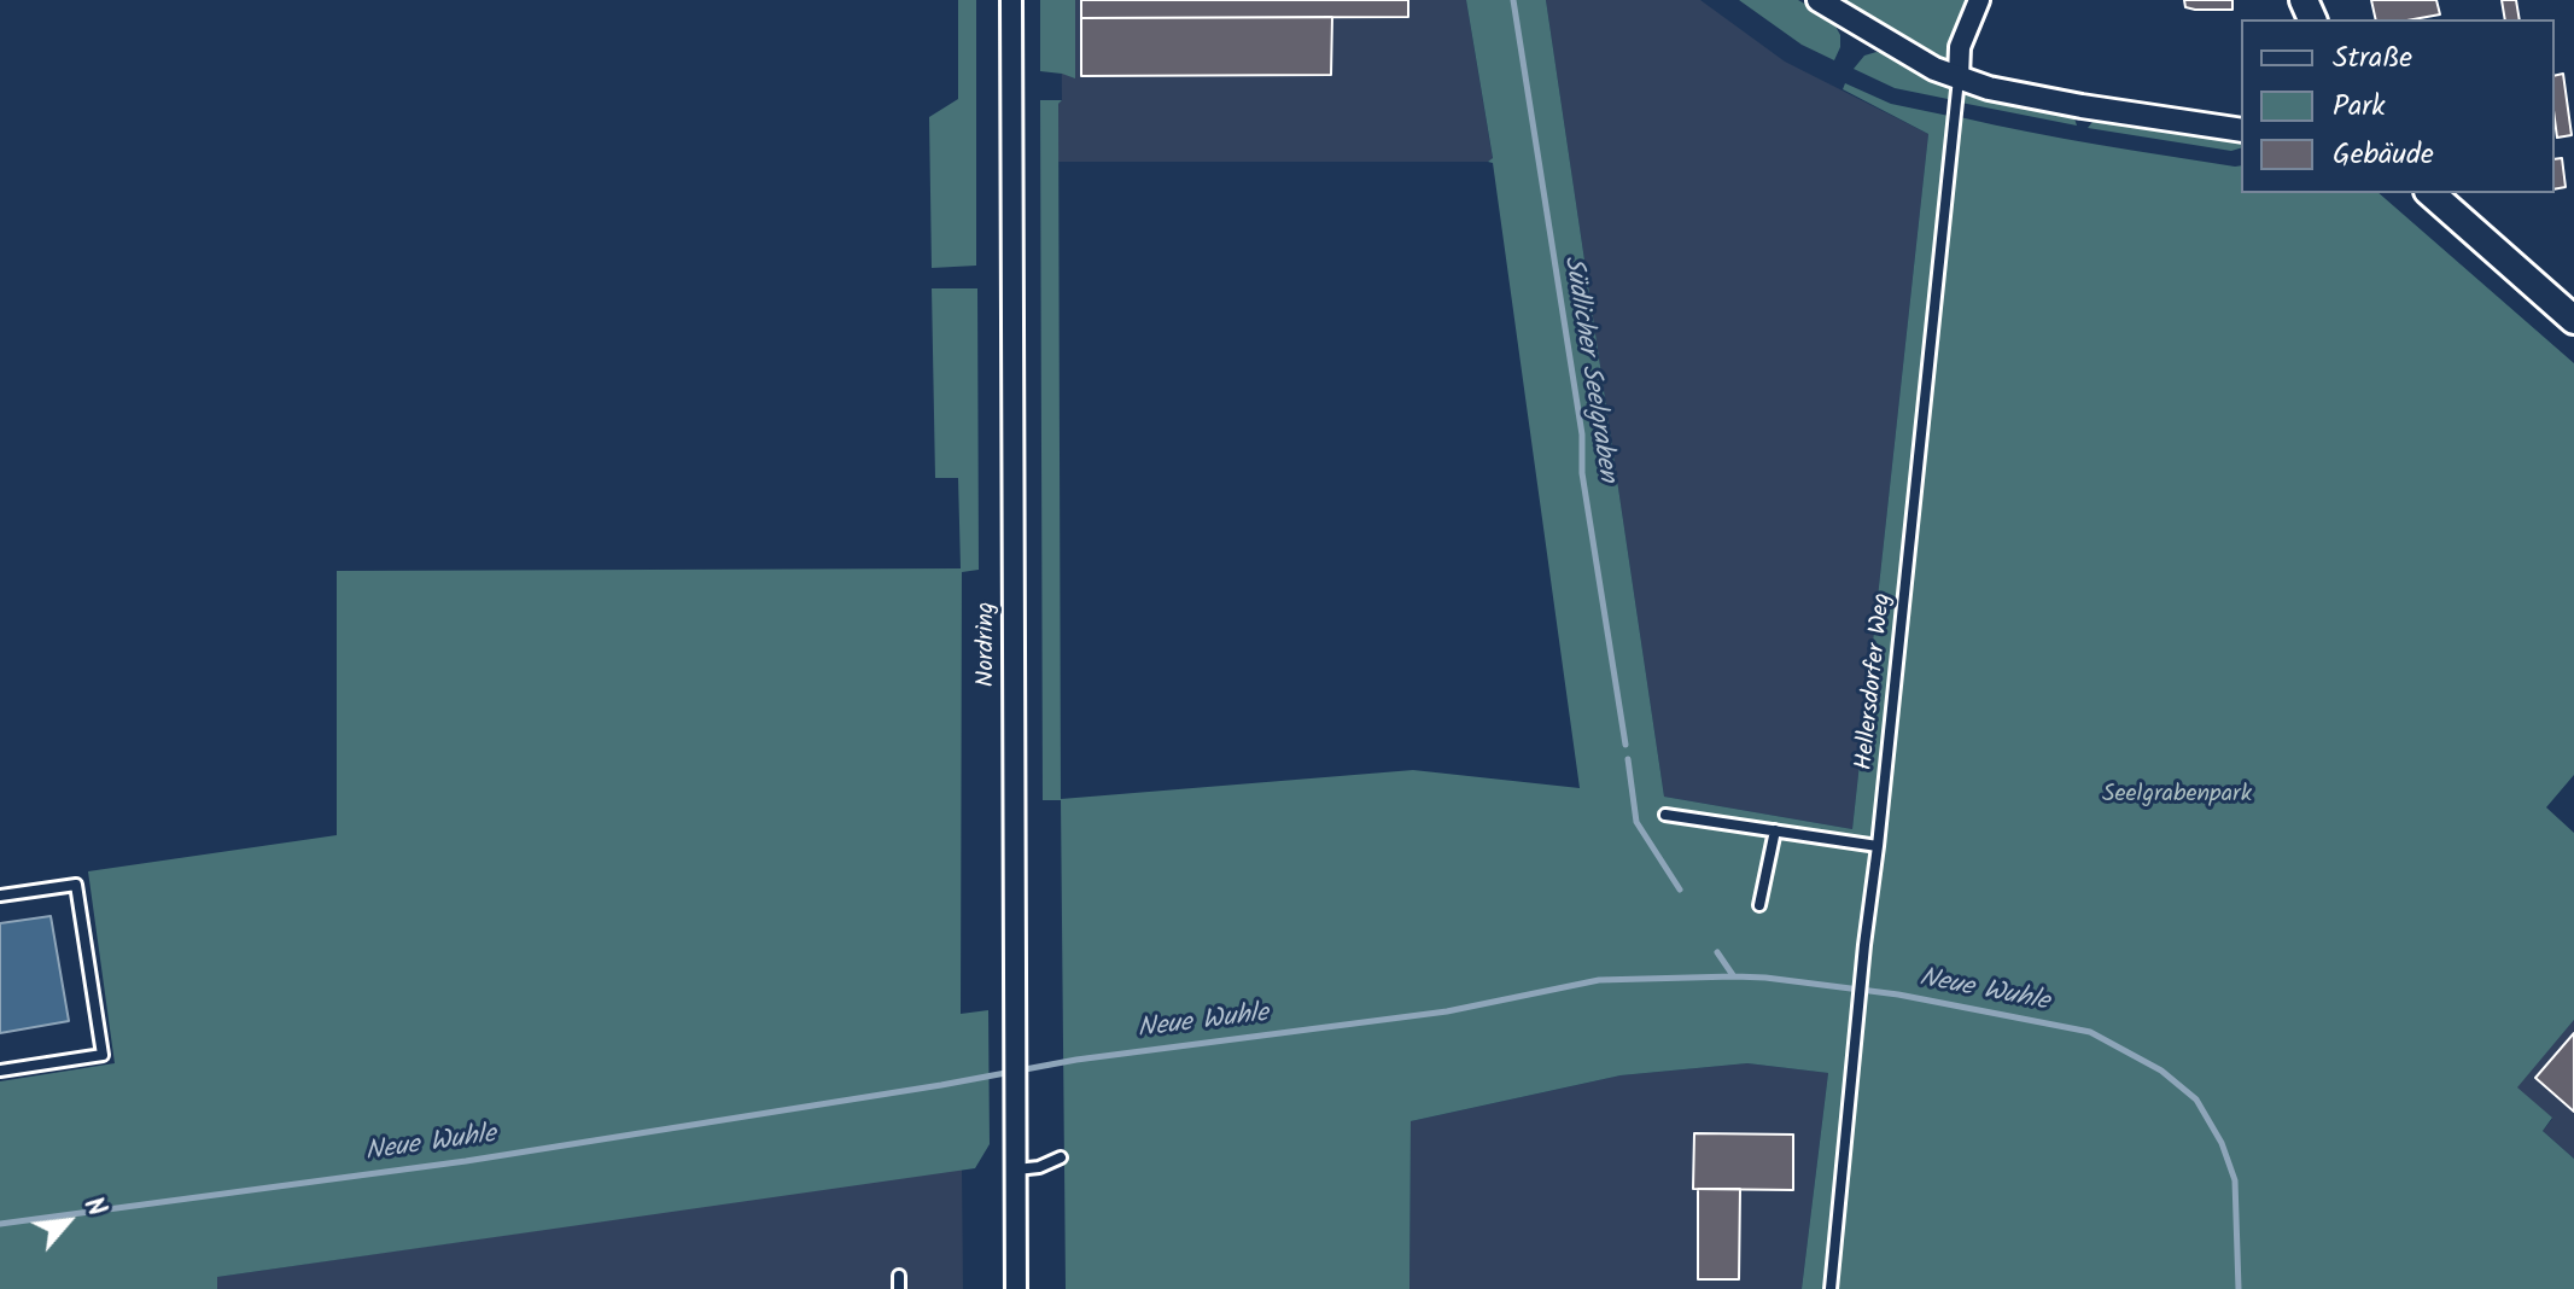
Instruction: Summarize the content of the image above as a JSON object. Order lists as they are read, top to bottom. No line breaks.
{"streets":{"street":["Nordring"],"lane":["Hellersdorfer Weg"]},"water":["Südlicher Seelgraben","Neue Wuhle"],"parks":["Seelgrabenpark"],"legend":["Straße","Park","Gebäude"],"north":"top right"}
